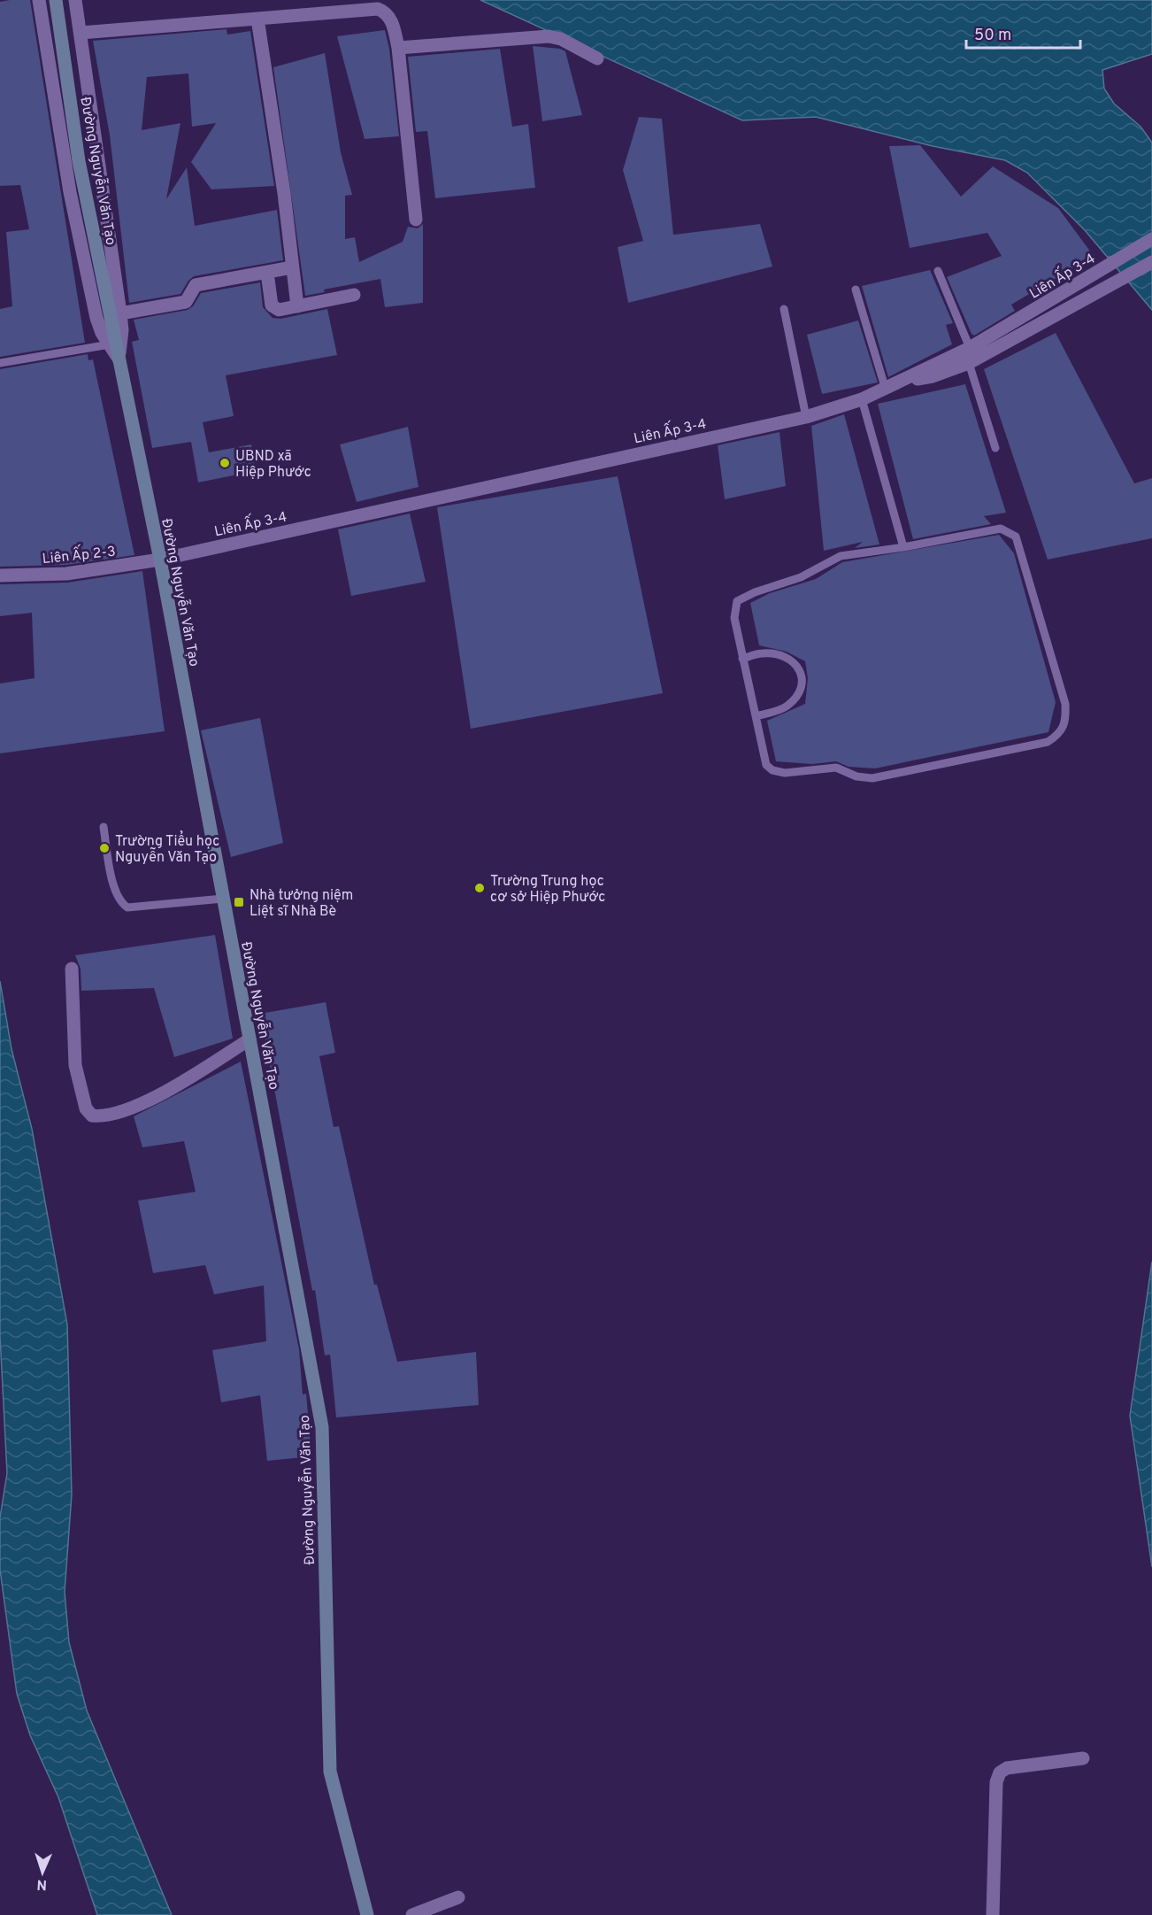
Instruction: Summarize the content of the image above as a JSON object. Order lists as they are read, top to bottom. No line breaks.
{"streets":{"main road":["Đường Nguyễn Văn Tạo"],"street":["Liên Ấp 3-4","Liên Ấp 2-3"]},"crossings":[["Đường Nguyễn Văn Tạo","Liên Ấp 3-4"],["Đường Nguyễn Văn Tạo","Liên Ấp 2-3"],["Liên Ấp 3-4","Liên Ấp 2-3"]],"places":{"other":["UBND xã Hiệp Phước","Trường Tiểu học Nguyễn Văn Tạo","Trường Trung học cơ sở Hiệp Phước"],"transit":["Nhà tưởng niệm Liệt sĩ Nhà Bè"]},"scale_bar":"50 m","north":"bottom"}
